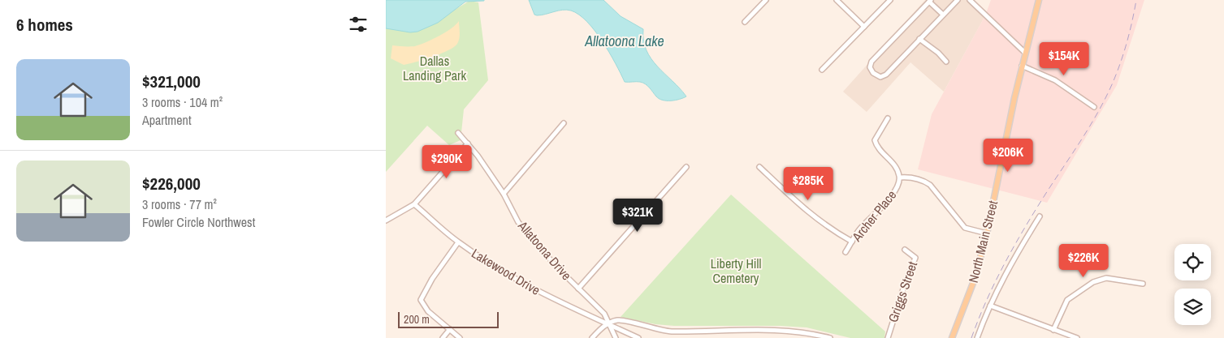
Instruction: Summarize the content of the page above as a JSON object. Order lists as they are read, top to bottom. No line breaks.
{"streets":{"main road":["North Main Street"],"street":["Archer Place","Allatoona Drive","Lakewood Drive","Griggs Street"]},"crossings":[["Allatoona Drive","Lakewood Drive"]],"water":["Allatoona Lake"],"parks":["Dallas Landing Park","Liberty Hill Cemetery"],"scale_bar":"200 m","page":{"heading":"6 homes","price":["$154K","$206K","$290K","$285K","$321K","$226K"],"list":[{"name":"$321,000","note":"3 rooms · 104 m² · Apartment"},{"name":"$226,000","note":"3 rooms · 77 m² · Fowler Circle Northwest"}],"scale":"200 m"}}
